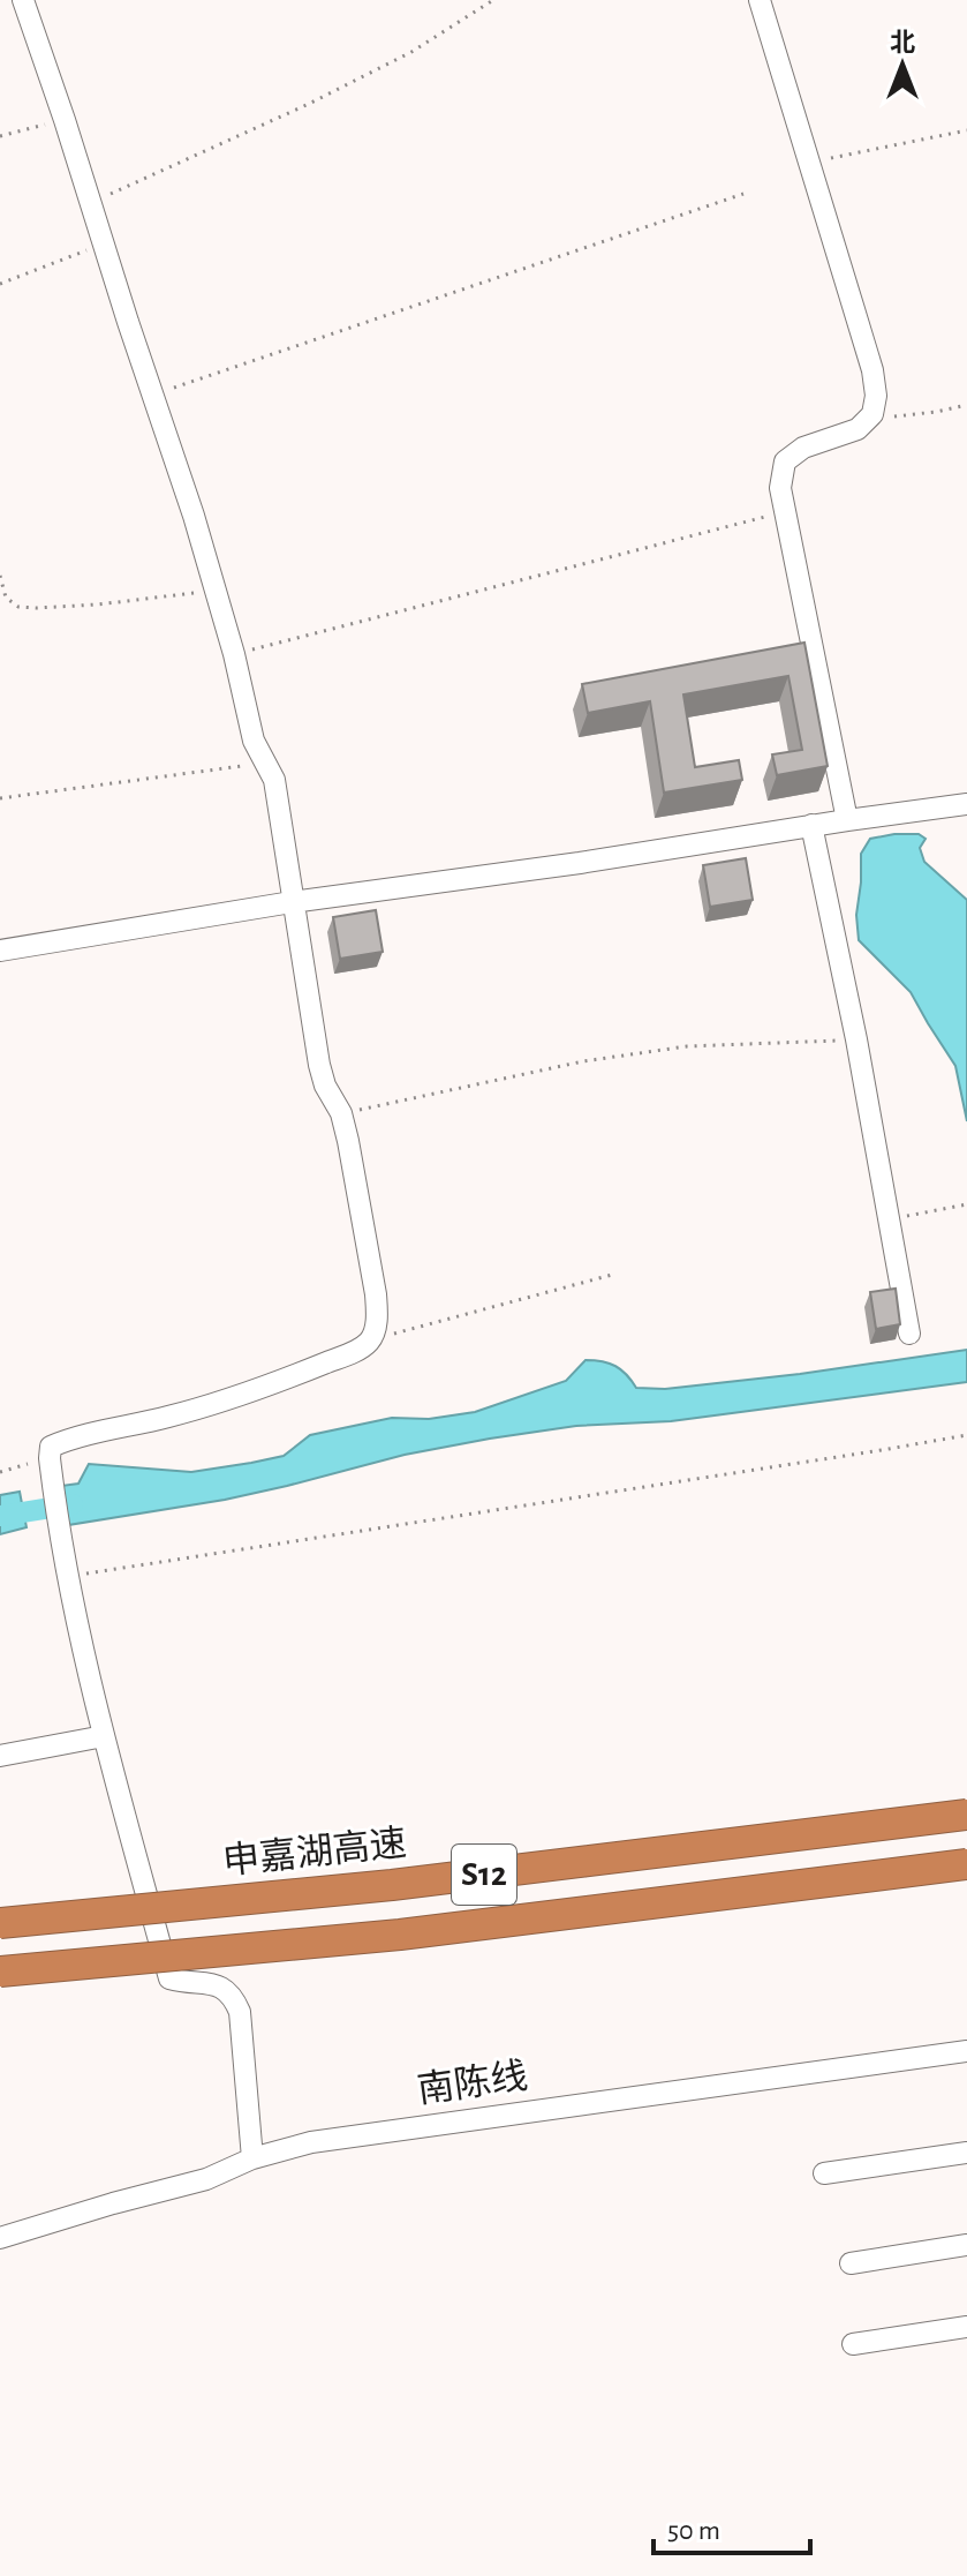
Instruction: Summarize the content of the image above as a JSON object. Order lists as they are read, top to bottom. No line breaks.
{"streets":{"highway":["申嘉湖高速","S12"],"street":["南陈线"]},"scale_bar":"50 m","north":"top"}
